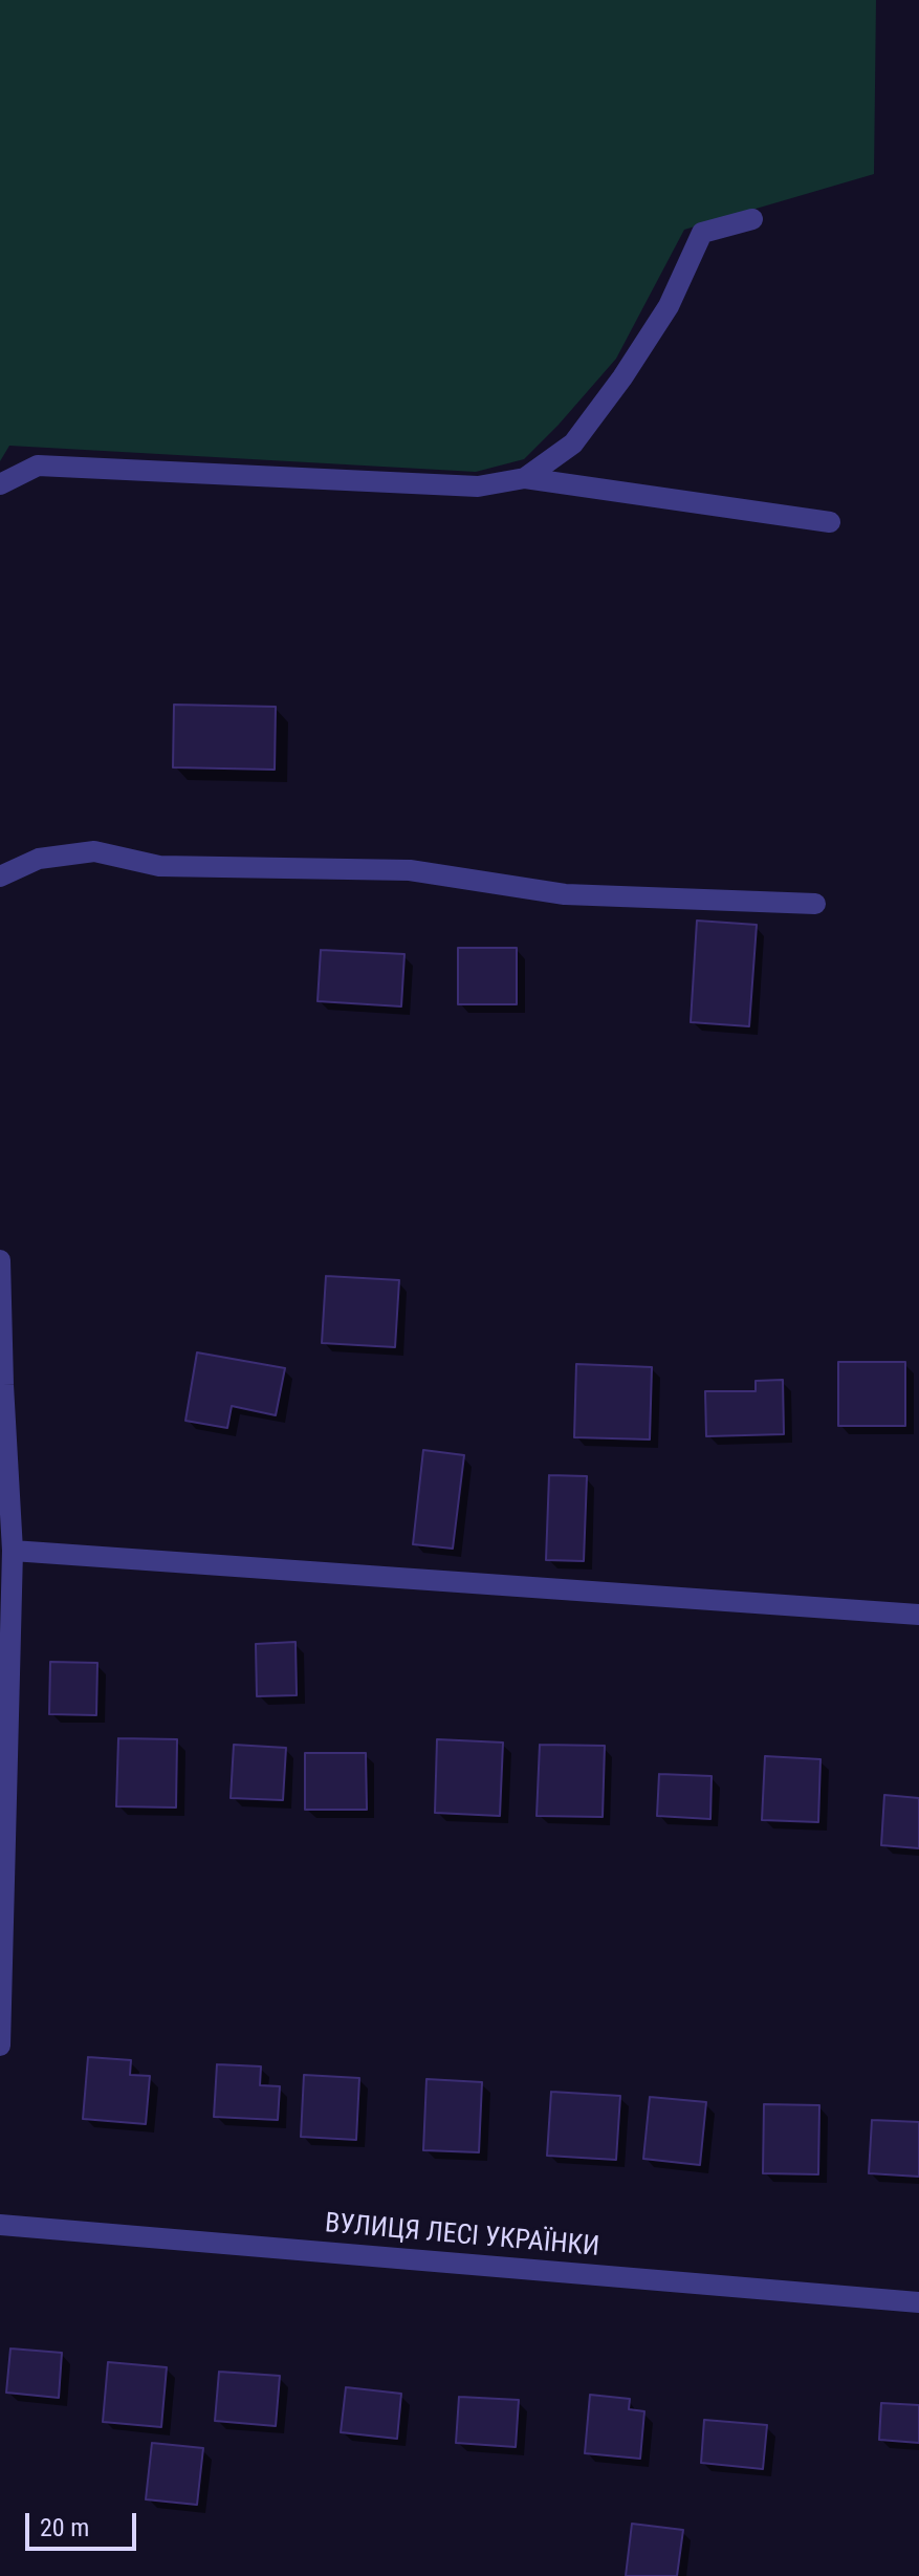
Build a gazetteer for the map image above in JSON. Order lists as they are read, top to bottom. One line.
{"streets":{"street":["ВУЛИЦЯ ЛЕСІ УКРАЇНКИ"]},"scale_bar":"20 m"}
